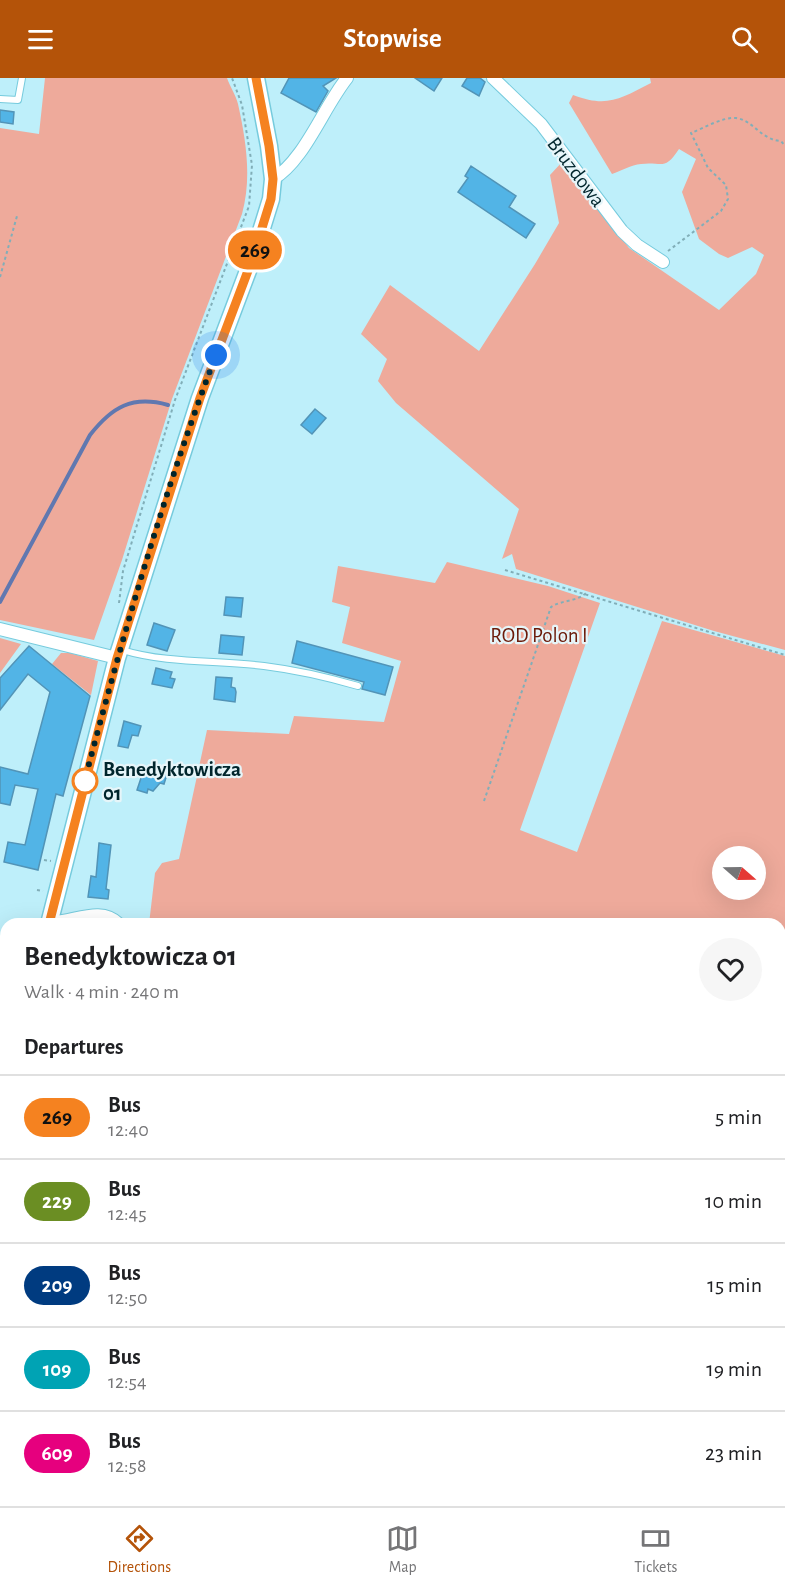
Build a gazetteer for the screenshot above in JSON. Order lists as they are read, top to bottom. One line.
{"streets":{"street":["Bruzdowa"]},"parks":["ROD Polon I"],"places":["Benedyktowicza 01"],"lines":["bus line 269"],"north":"right","page":{"header":"Stopwise","on_map":"269","heading":[["Benedyktowicza 01","Walk · 4 min · 240 m"],"Departures"],"list":[{"mark":"269","name":"Bus","note":"12:40","value":"5 min"},{"mark":"229","name":"Bus","note":"12:45","value":"10 min"},{"mark":"209","name":"Bus","note":"12:50","value":"15 min"},{"mark":"109","name":"Bus","note":"12:54","value":"19 min"},{"mark":"609","name":"Bus","note":"12:58","value":"23 min"}],"tabs":["Directions","Map","Tickets"]}}
